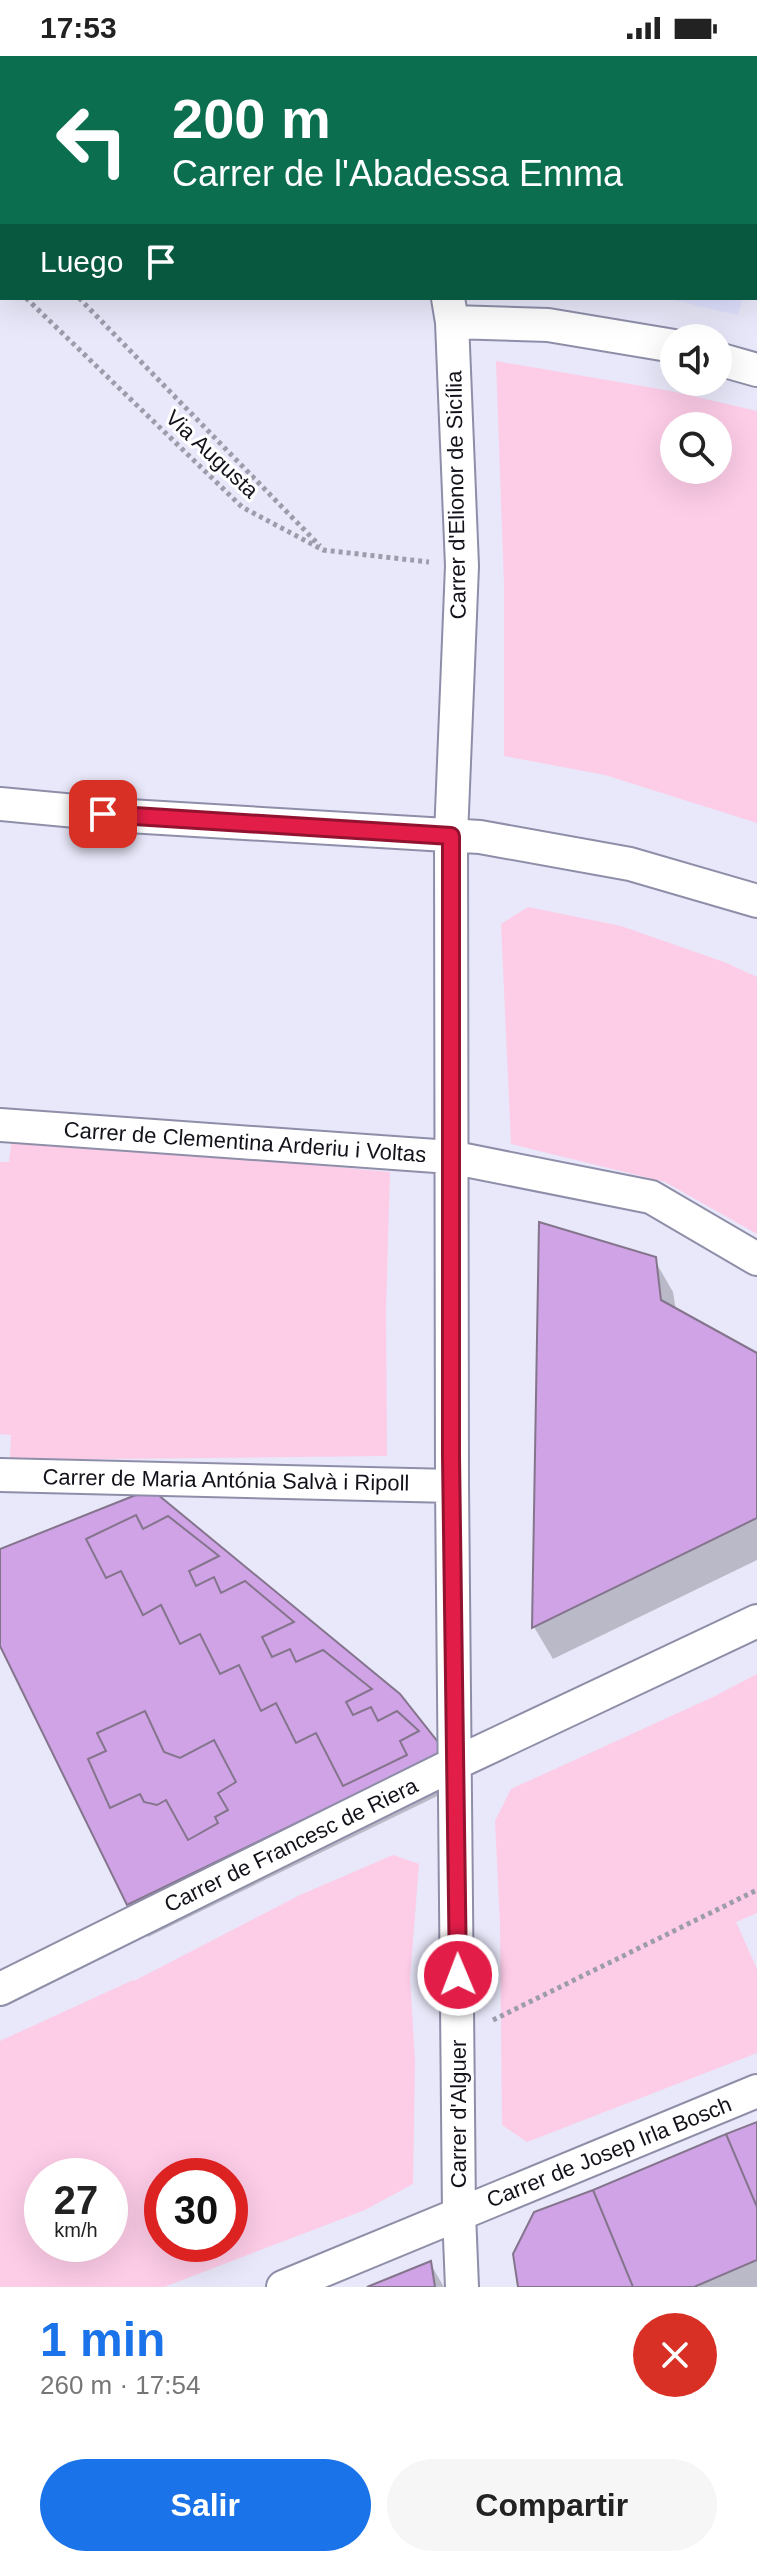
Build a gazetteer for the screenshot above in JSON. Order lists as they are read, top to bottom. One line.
{"streets":{"street":["Carrer d'Elionor de Sicília","Carrer de Clementina Arderiu i Voltas","Carrer de Maria Antónia Salvà i Ripoll","Carrer de Francesc de Riera","Carrer d'Alguer","Carrer de Josep Irla Bosch"],"path":["Via Augusta"]},"crossings":[["Via Augusta","Carrer d'Elionor de Sicília"],["Carrer d'Elionor de Sicília","Carrer d'Alguer"],["Carrer de Clementina Arderiu i Voltas","Carrer d'Alguer"],["Carrer de Maria Antónia Salvà i Ripoll","Carrer d'Alguer"],["Carrer de Francesc de Riera","Carrer d'Alguer"],["Carrer d'Alguer","Carrer de Josep Irla Bosch"]],"page":{"status":"17:53","turn":["200 m","Carrer de l'Abadessa Emma"],"then":"Luego","speed":"27 km/h","limit":"30","heading":["1 min","260 m · 17:54"],"buttons":["Salir","Compartir"]}}
